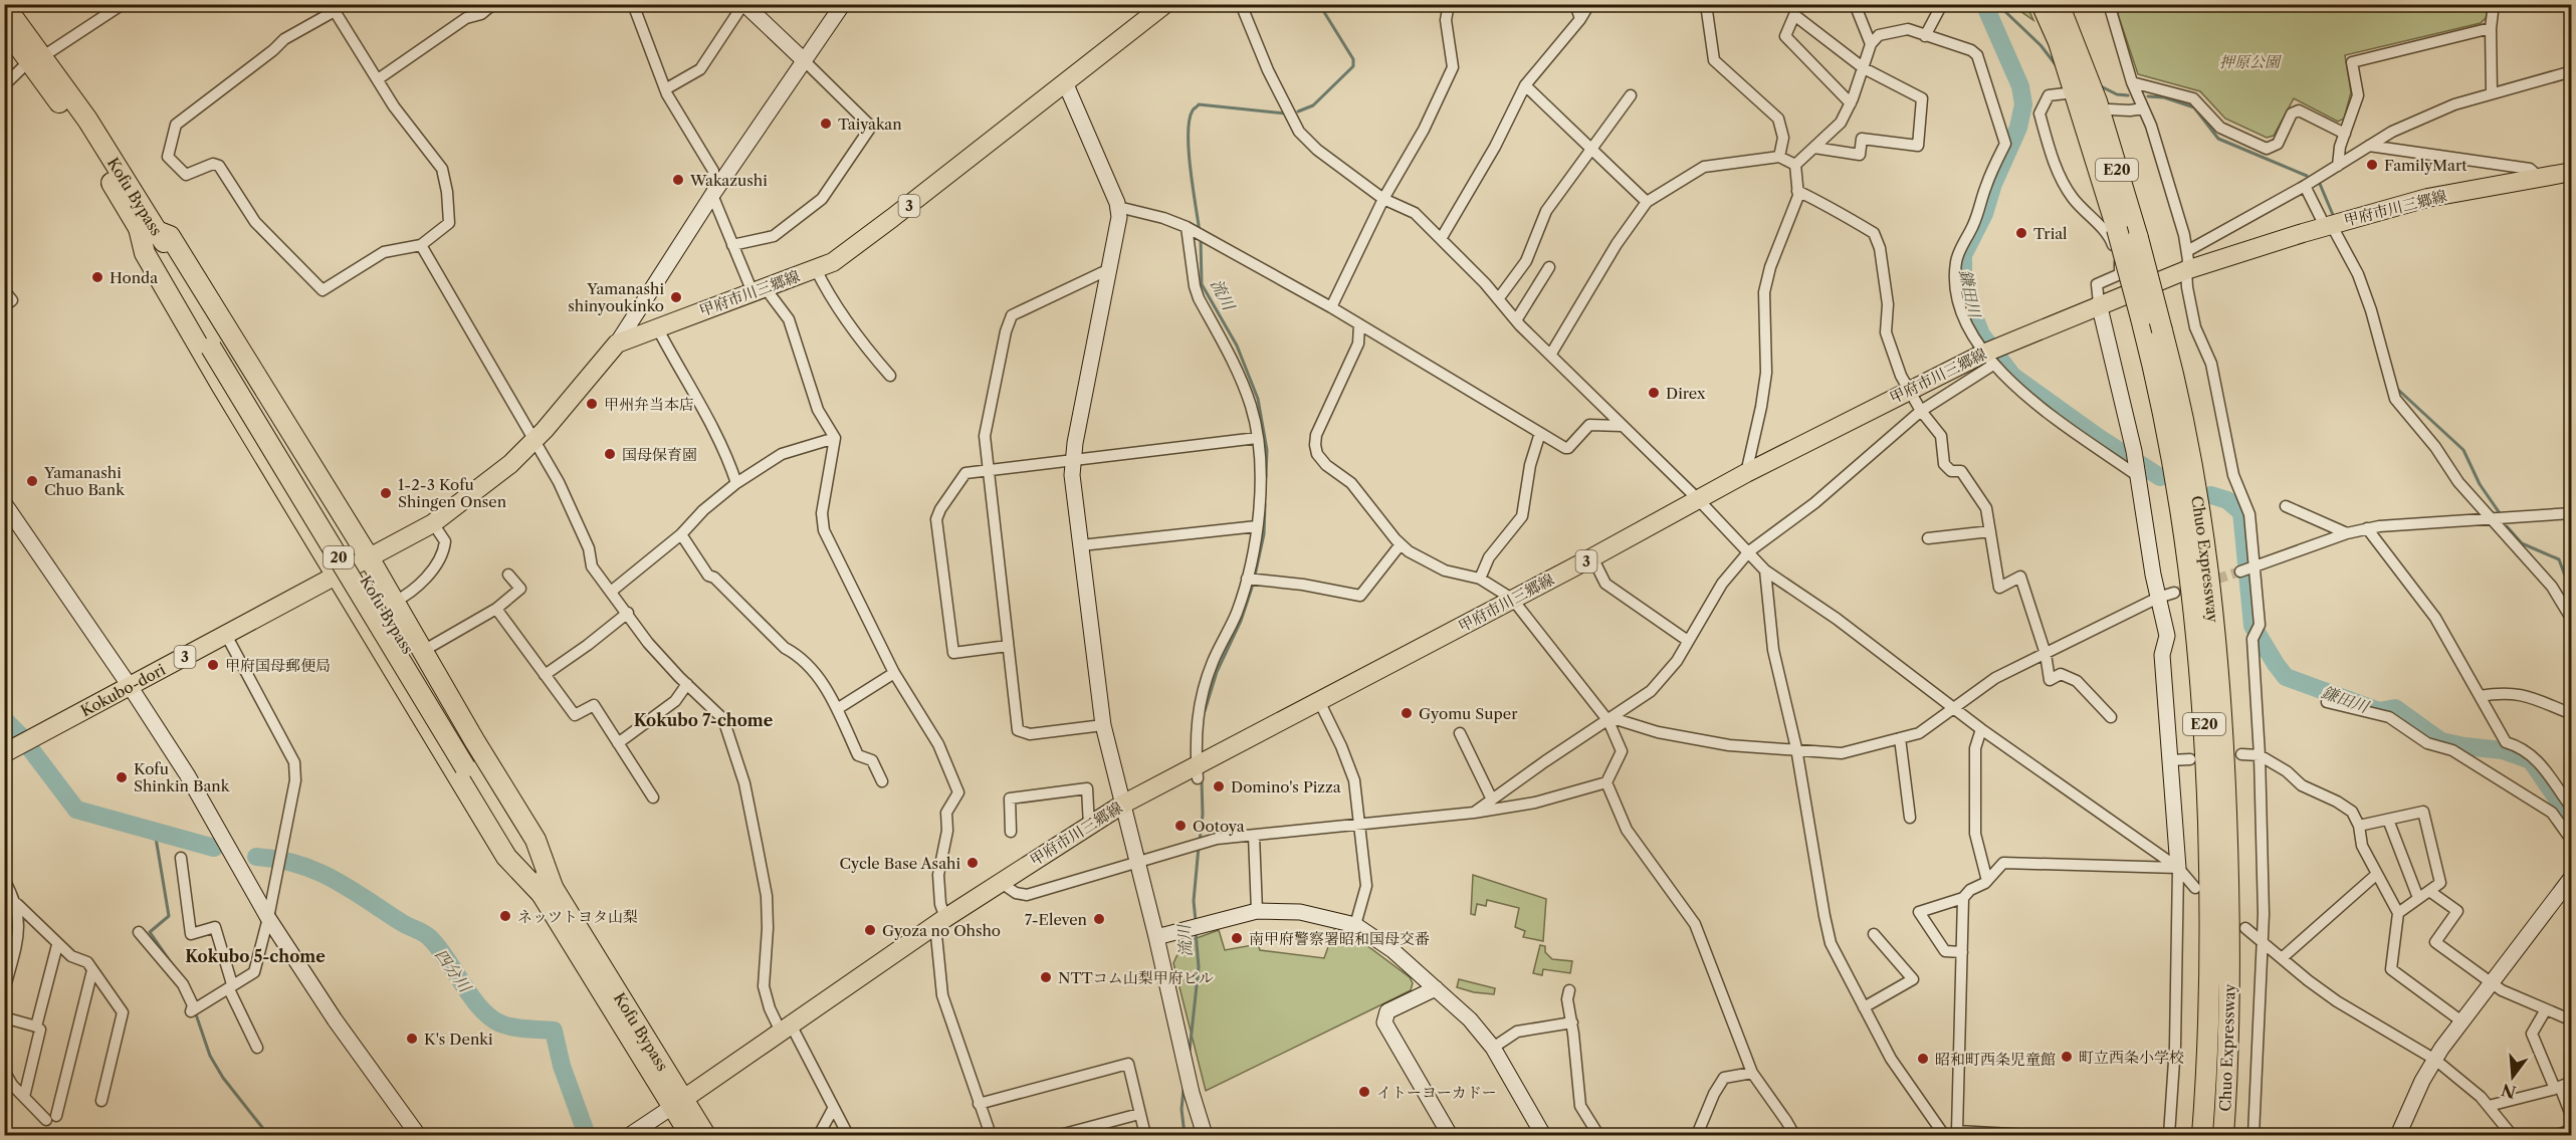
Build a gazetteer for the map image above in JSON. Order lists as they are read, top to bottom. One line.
{"streets":{"highway":["E20","Kofu Bypass","20","Chuo Expressway"],"main road":["3","甲府市川三郷線","Kokubo-dori"]},"crossings":[["Kofu Bypass","甲府市川三郷線"],["甲府市川三郷線","Kokubo-dori"]],"districts":["Kokubo 7-chome","Kokubo 5-chome"],"water":["鎌田川","流川","四分川"],"parks":["押原公園"],"places":["Taiyakan","FamilyMart","Wakazushi","Trial","Honda","Yamanashi shinyoukinko","Direx","甲州弁当本店","国母保育園","Yamanashi Chuo Bank","1-2-3 Kofu Shingen Onsen","甲府国母郵便局","Gyomu Super","Kofu Shinkin Bank","Domino's Pizza","Ootoya","Cycle Base Asahi","ネッツトヨタ山梨","7-Eleven","Gyoza no Ohsho","南甲府警察署昭和国母交番","NTTコム山梨甲府ビル","K's Denki","町立西条小学校","昭和町西条児童館","イトーヨーカドー"],"north":"bottom"}
